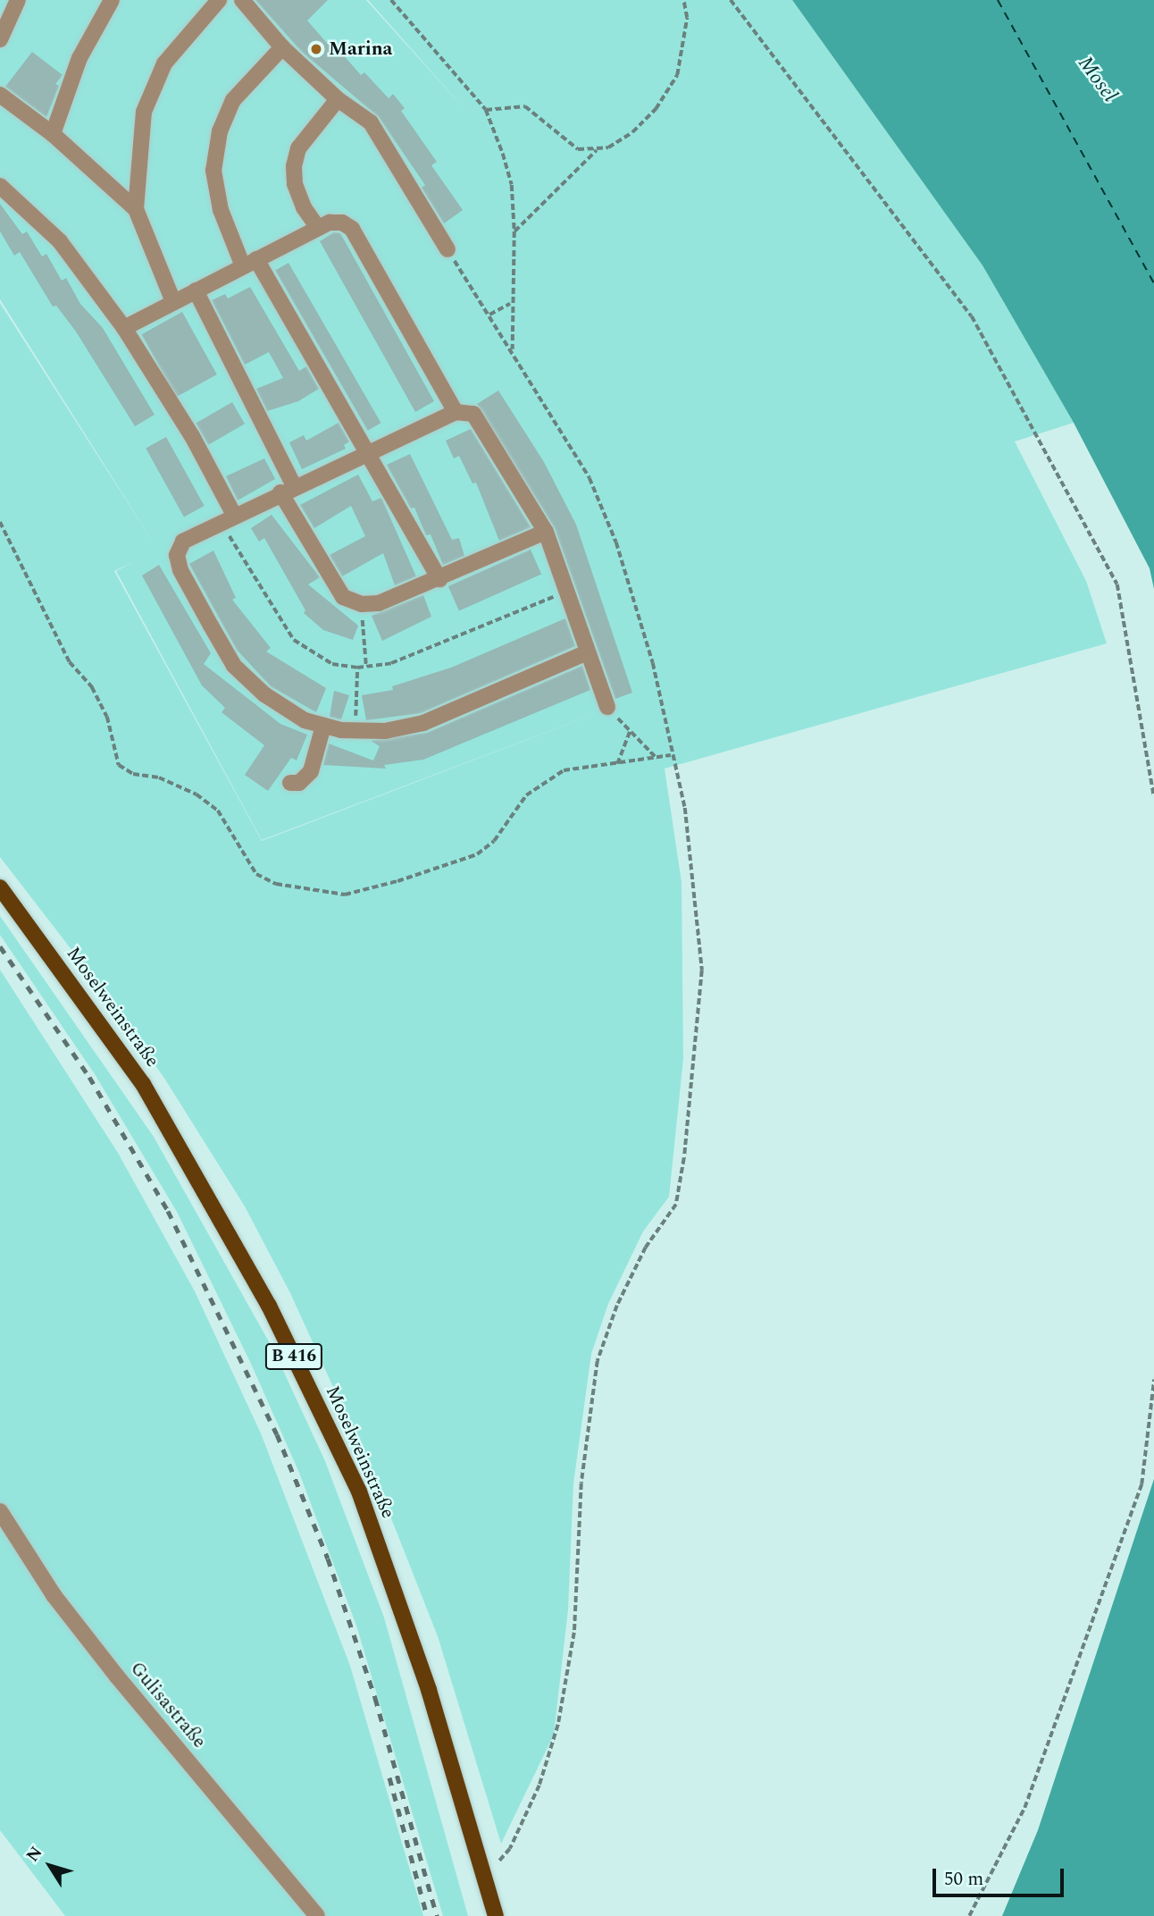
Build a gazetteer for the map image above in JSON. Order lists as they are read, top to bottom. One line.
{"streets":{"main road":["Moselweinstraße","B 416"],"street":["Gulisastraße"]},"water":["Mosel"],"places":["Marina"],"scale_bar":"50 m","north":"top left"}
